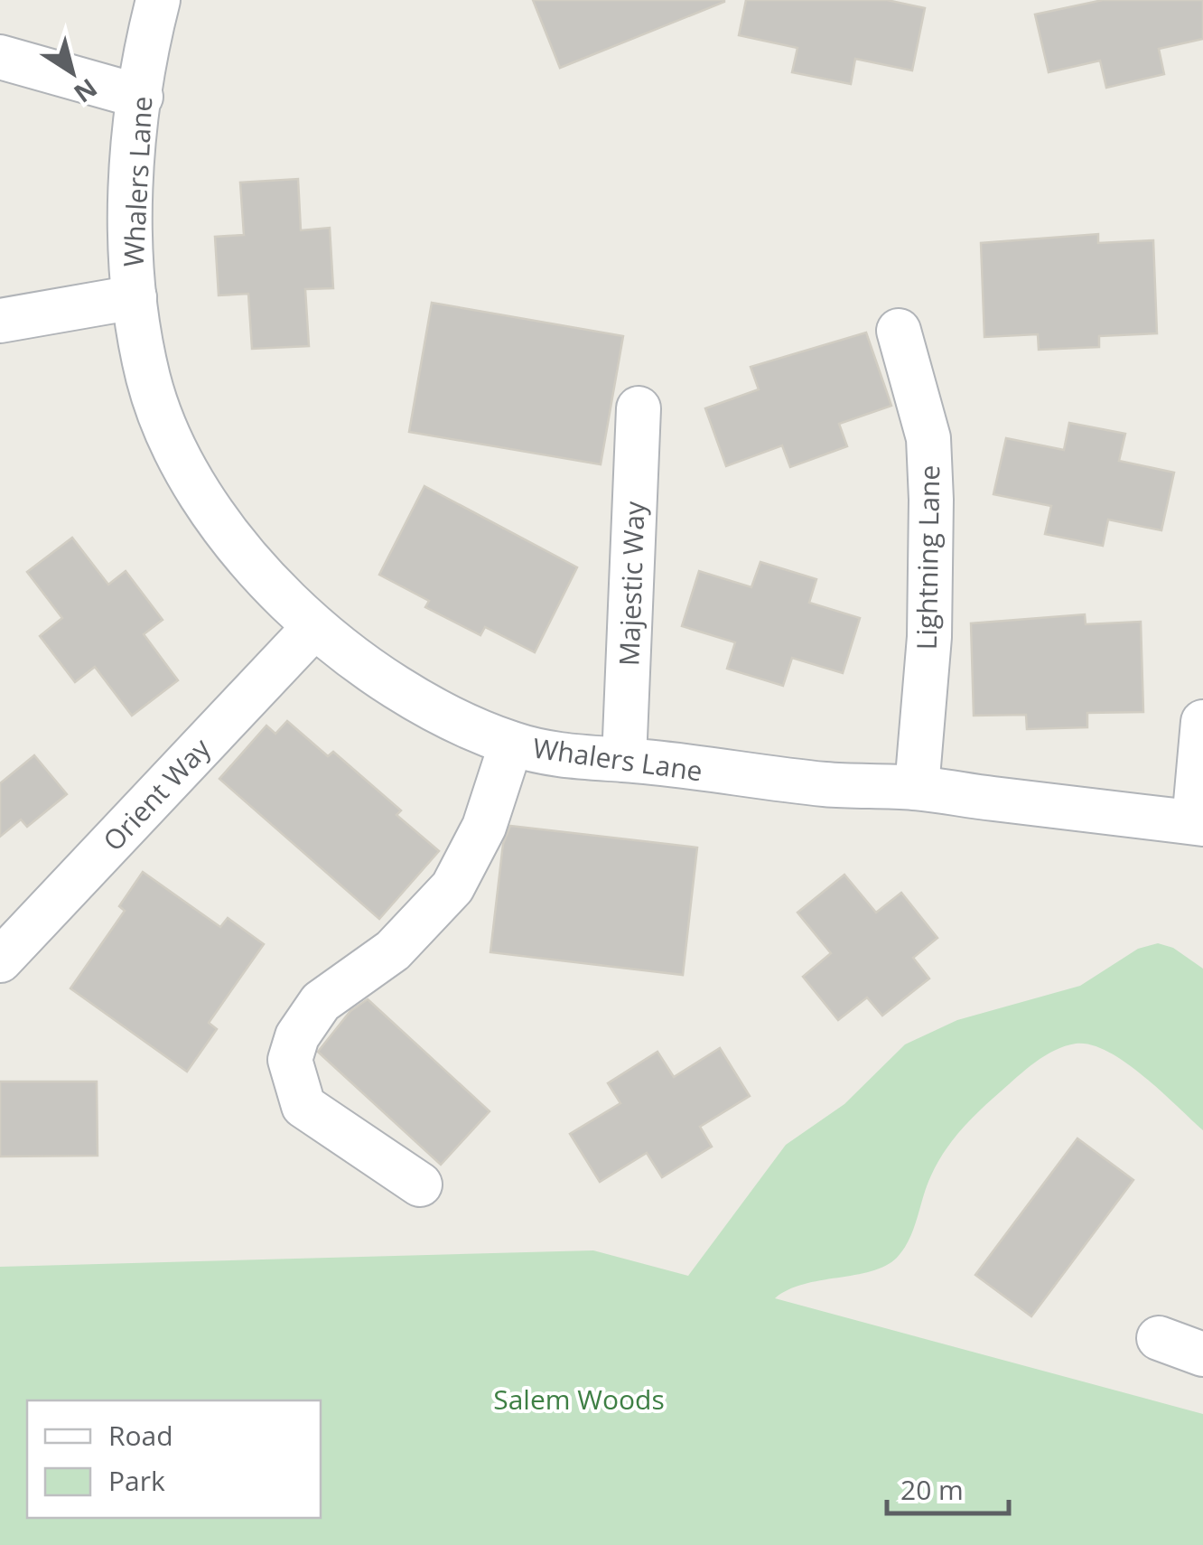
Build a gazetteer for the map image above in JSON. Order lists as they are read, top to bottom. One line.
{"streets":{"street":["Whalers Lane","Lightning Lane","Majestic Way","Orient Way"]},"crossings":[["Whalers Lane","Lightning Lane"],["Whalers Lane","Majestic Way"],["Whalers Lane","Orient Way"]],"parks":["Salem Woods"],"legend":["Road","Park"],"scale_bar":"20 m","north":"bottom right"}
